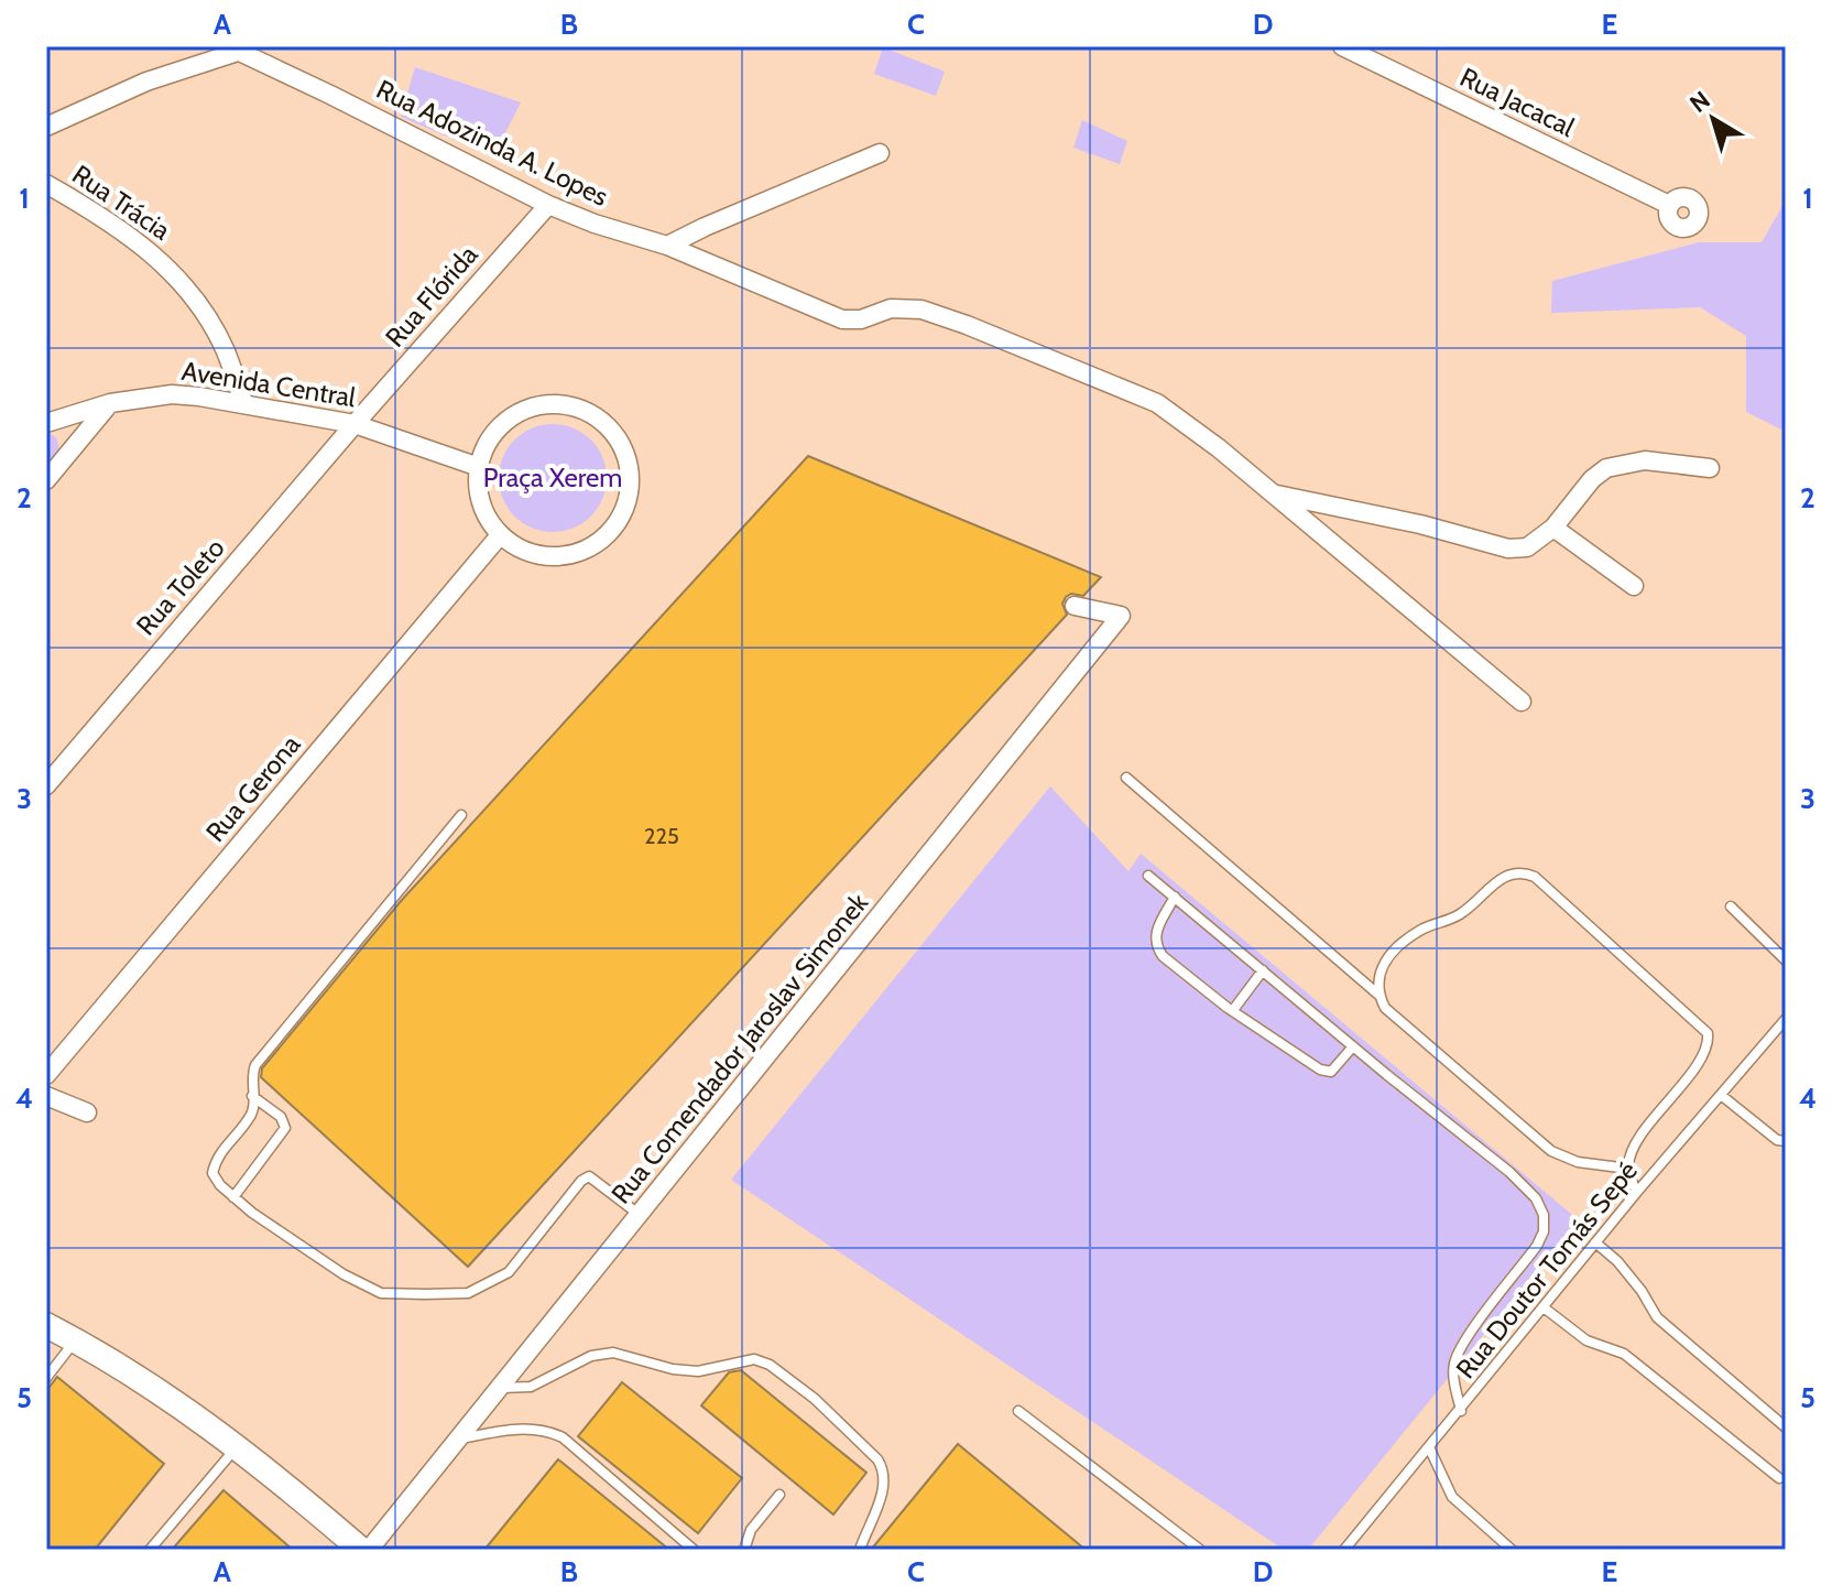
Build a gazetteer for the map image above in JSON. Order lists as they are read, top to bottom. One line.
{"streets":{"street":["Rua Jacacal","Rua Adozinda A. Lopes","Rua Trácia","Rua Flórida","Avenida Central","Rua Toleto","Rua Gerona","Rua Comendador Jaroslav Simonek"],"lane":["Rua Doutor Tomás Sepé"]},"crossings":[["Rua Adozinda A. Lopes","Rua Flórida"],["Rua Trácia","Avenida Central"],["Rua Flórida","Avenida Central"],["Rua Flórida","Rua Toleto"],["Avenida Central","Rua Toleto"],["Avenida Central","Rua Gerona"]],"parks":["Praça Xerem"],"house_numbers":["225"],"north":"top left","grid":{"columns":["A","B","C","D","E"],"rows":["1","2","3","4","5"]}}
